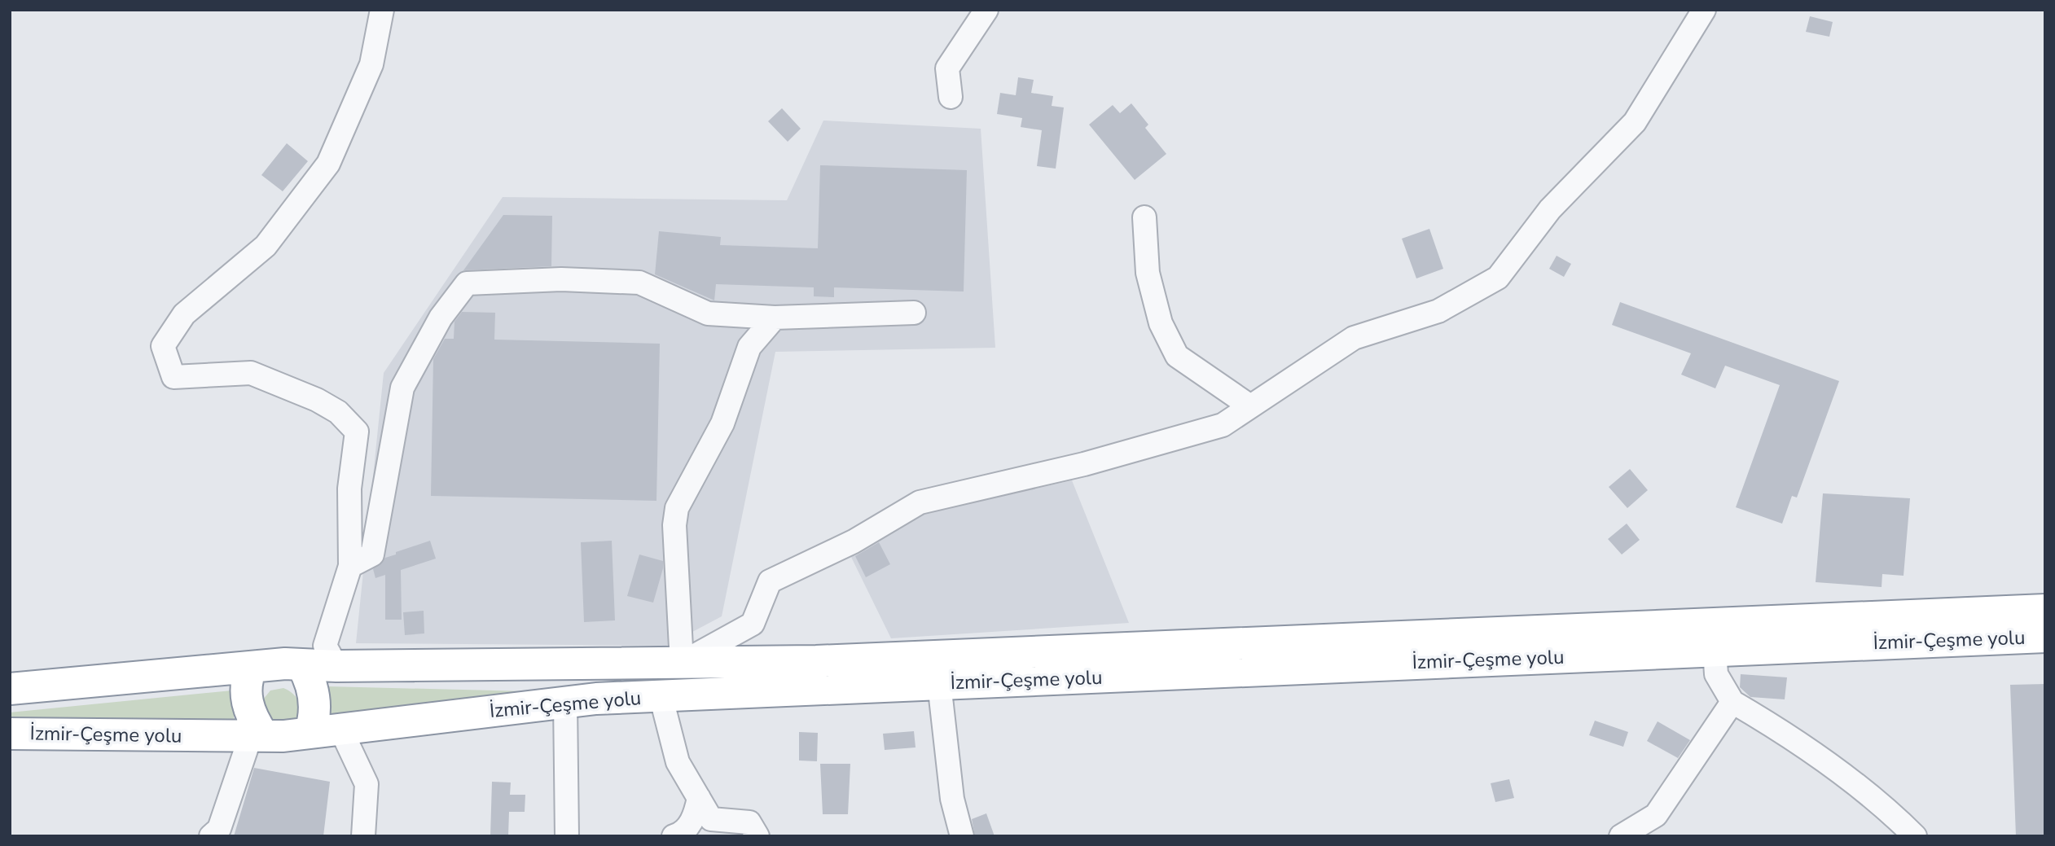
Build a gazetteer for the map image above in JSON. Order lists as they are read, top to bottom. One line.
{"streets":{"highway":["İzmir-Çeşme yolu"]}}
